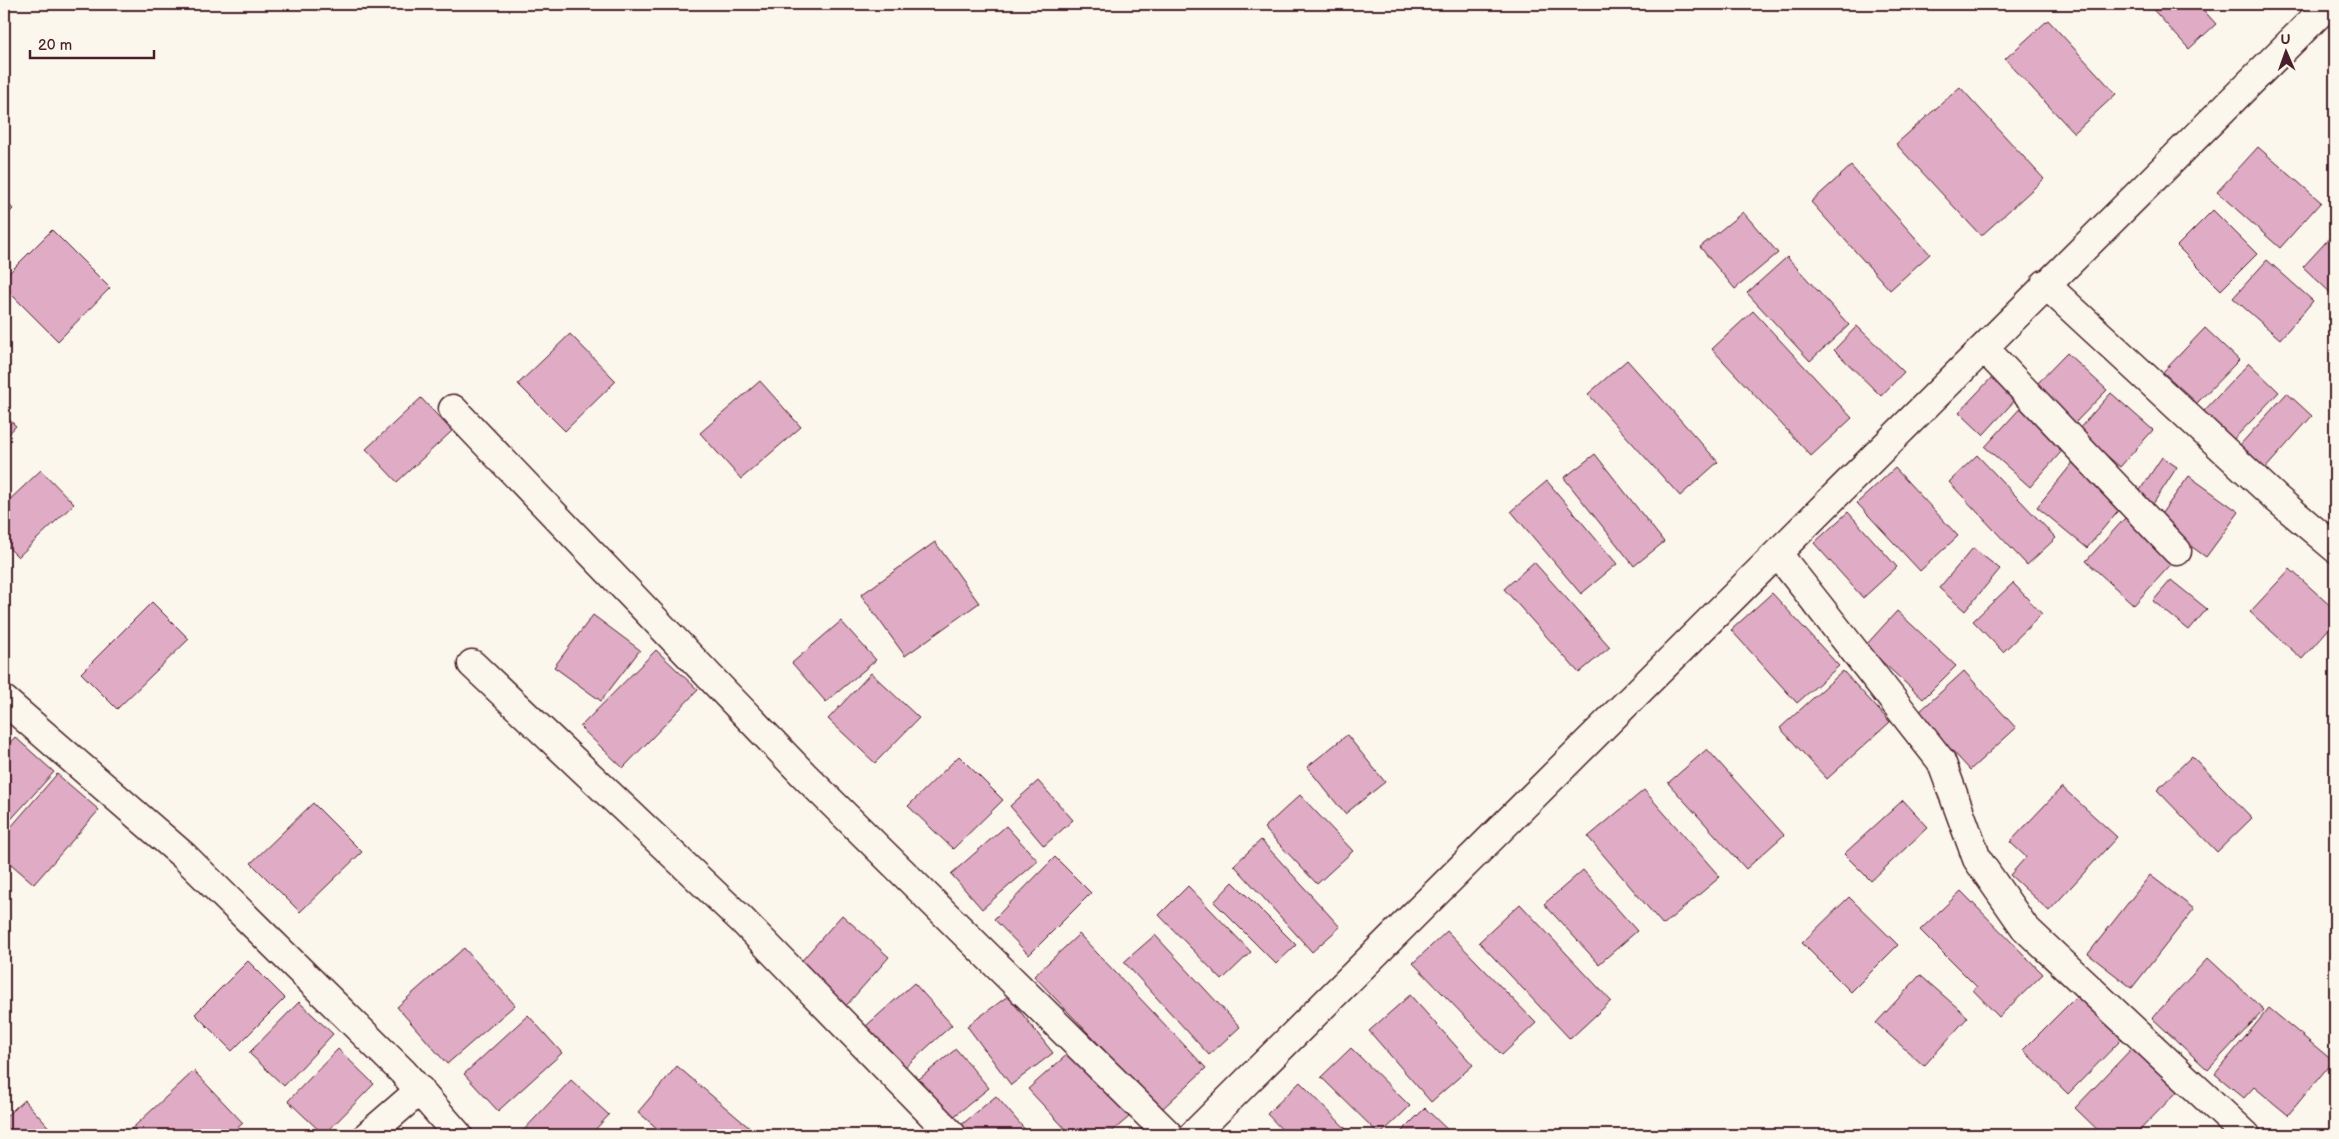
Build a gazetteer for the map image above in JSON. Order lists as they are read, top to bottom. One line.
{"scale_bar":"20 m","north":"top"}
